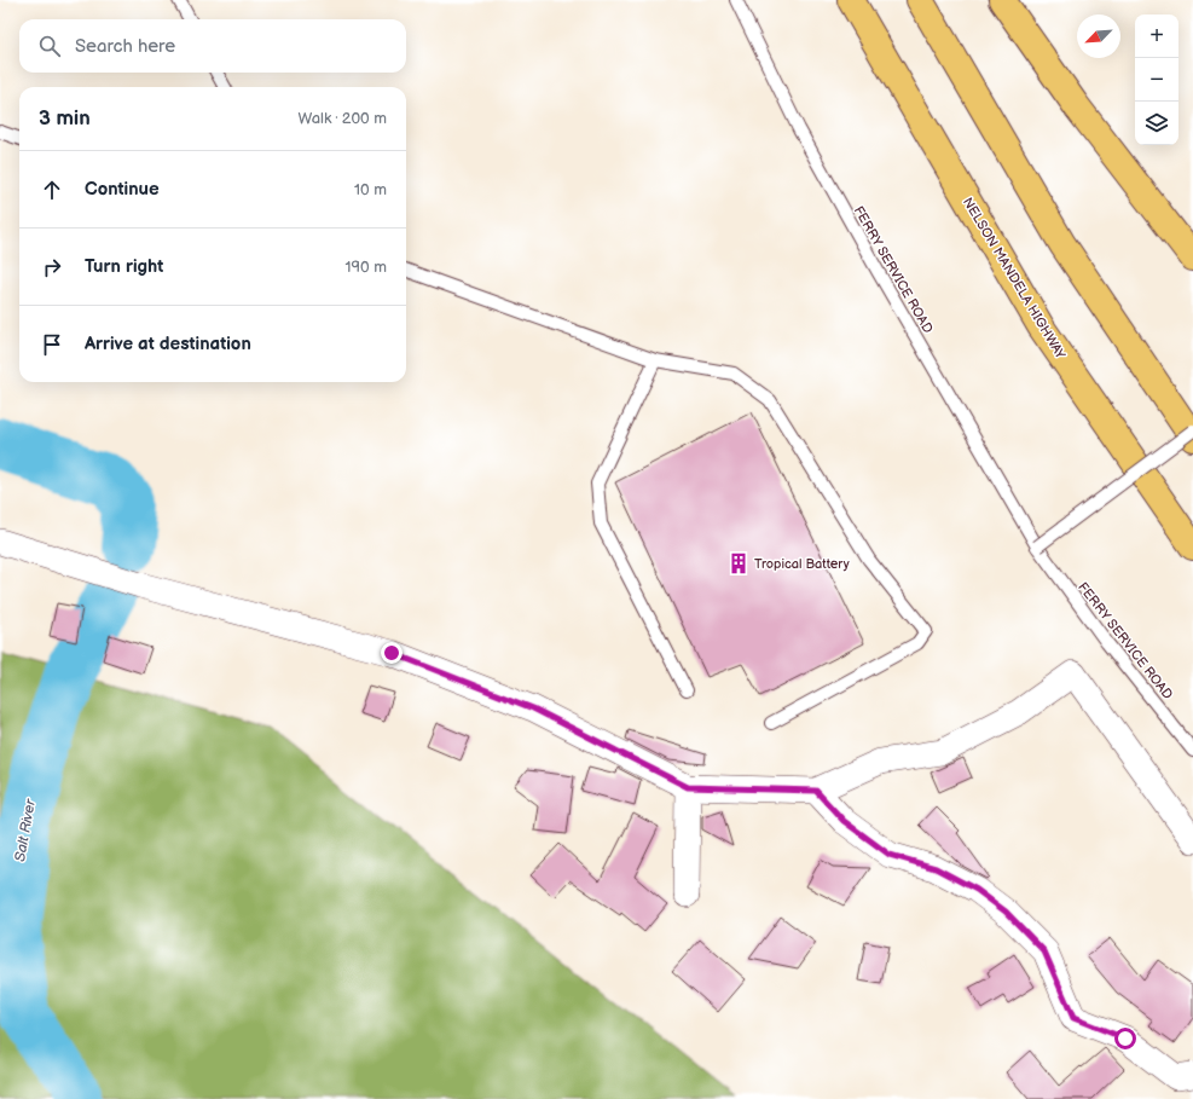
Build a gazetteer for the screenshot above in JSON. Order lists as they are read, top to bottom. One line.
{"streets":{"highway":["NELSON MANDELA HIGHWAY"],"lane":["FERRY SERVICE ROAD"]},"water":["Salt River"],"places":{"building":["Tropical Battery"]},"north":"bottom left","page":{"map_buttons":["+","−"],"search":"Search here","heading":["3 min","Walk · 200 m"],"list":[["Continue","10 m"],["Turn right","190 m"],"Arrive at destination"]}}
